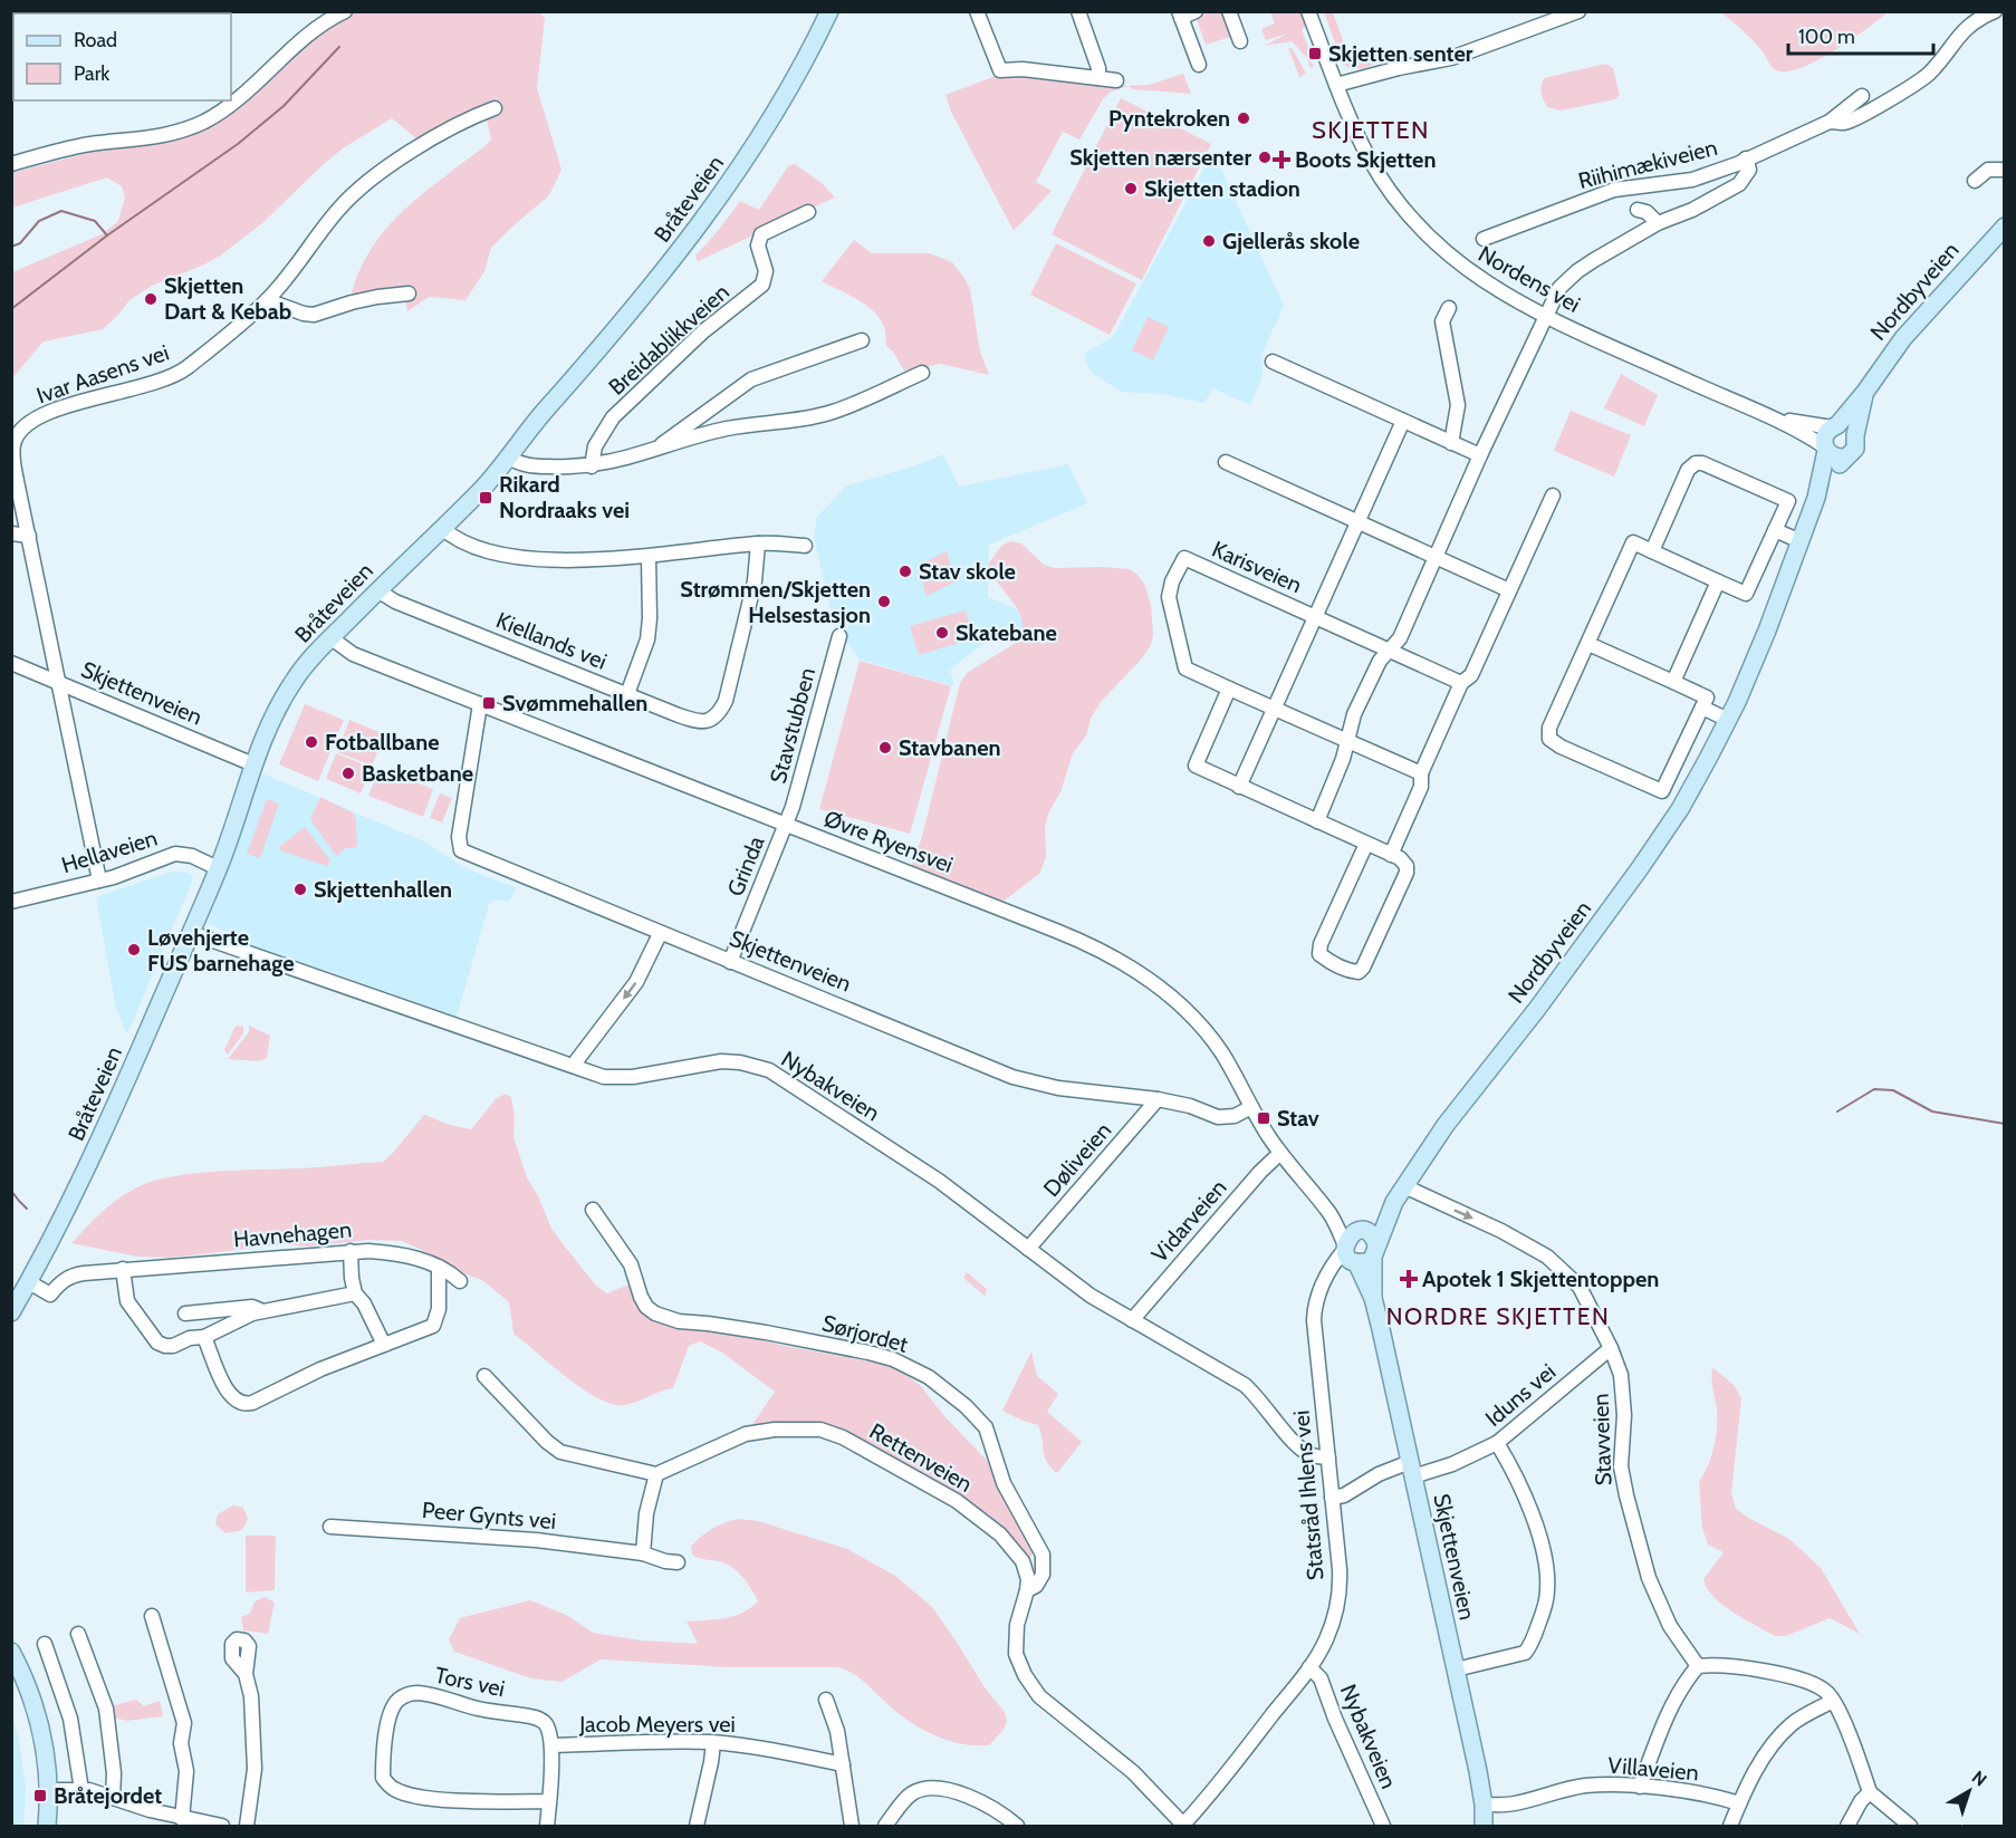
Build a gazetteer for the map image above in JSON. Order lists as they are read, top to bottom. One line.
{"streets":{"main road":["Bråteveien","Nordbyveien","Skjettenveien"],"street":["Riihimækiveien","Nordens vei","Breidablikkveien","Ivar Aasens vei","Karisveien","Kiellands vei","Stavstubben","Øvre Ryensvei","Hellaveien","Grinda","Nybakveien","Døliveien","Vidarveien","Havnehagen","Sørjordet","Iduns vei","Stavveien","Rettenveien","Statsråd Ihlens vei","Peer Gynts vei","Tors vei","Jacob Meyers vei","Villaveien"]},"crossings":[["Riihimækiveien","Nordens vei"],["Bråteveien","Kiellands vei"],["Bråteveien","Skjettenveien"],["Bråteveien","Øvre Ryensvei"],["Bråteveien","Hellaveien"],["Bråteveien","Nybakveien"],["Bråteveien","Havnehagen"],["Nordens vei","Nordbyveien"],["Nordbyveien","Skjettenveien"],["Nordbyveien","Øvre Ryensvei"],["Nordbyveien","Stavveien"],["Nordbyveien","Statsråd Ihlens vei"],["Skjettenveien","Øvre Ryensvei"],["Skjettenveien","Grinda"],["Skjettenveien","Døliveien"],["Skjettenveien","Iduns vei"],["Skjettenveien","Statsråd Ihlens vei"],["Skjettenveien","Villaveien"],["Stavstubben","Øvre Ryensvei"],["Stavstubben","Grinda"],["Øvre Ryensvei","Grinda"],["Øvre Ryensvei","Vidarveien"],["Øvre Ryensvei","Statsråd Ihlens vei"],["Nybakveien","Døliveien"],["Nybakveien","Vidarveien"],["Nybakveien","Statsråd Ihlens vei"],["Sørjordet","Rettenveien"],["Iduns vei","Stavveien"],["Iduns vei","Statsråd Ihlens vei"],["Tors vei","Jacob Meyers vei"]],"one_way":["Stavveien"],"districts":["SKJETTEN","NORDRE SKJETTEN"],"places":{"transit":["Skjetten senter","Rikard Nordraaks vei","Svømmehallen","Stav","Bråtejordet"],"other":["Pyntekroken","Skjetten nærsenter","Skjetten stadion","Gjellerås skole","Skjetten Dart & Kebab","Stav skole","Strømmen/Skjetten Helsestasjon","Skatebane","Fotballbane","Stavbanen","Basketbane","Skjettenhallen","Løvehjerte FUS barnehage"],"health":["Boots Skjetten","Apotek 1 Skjettentoppen"]},"legend":["Road","Park"],"scale_bar":"100 m","north":"top right"}
